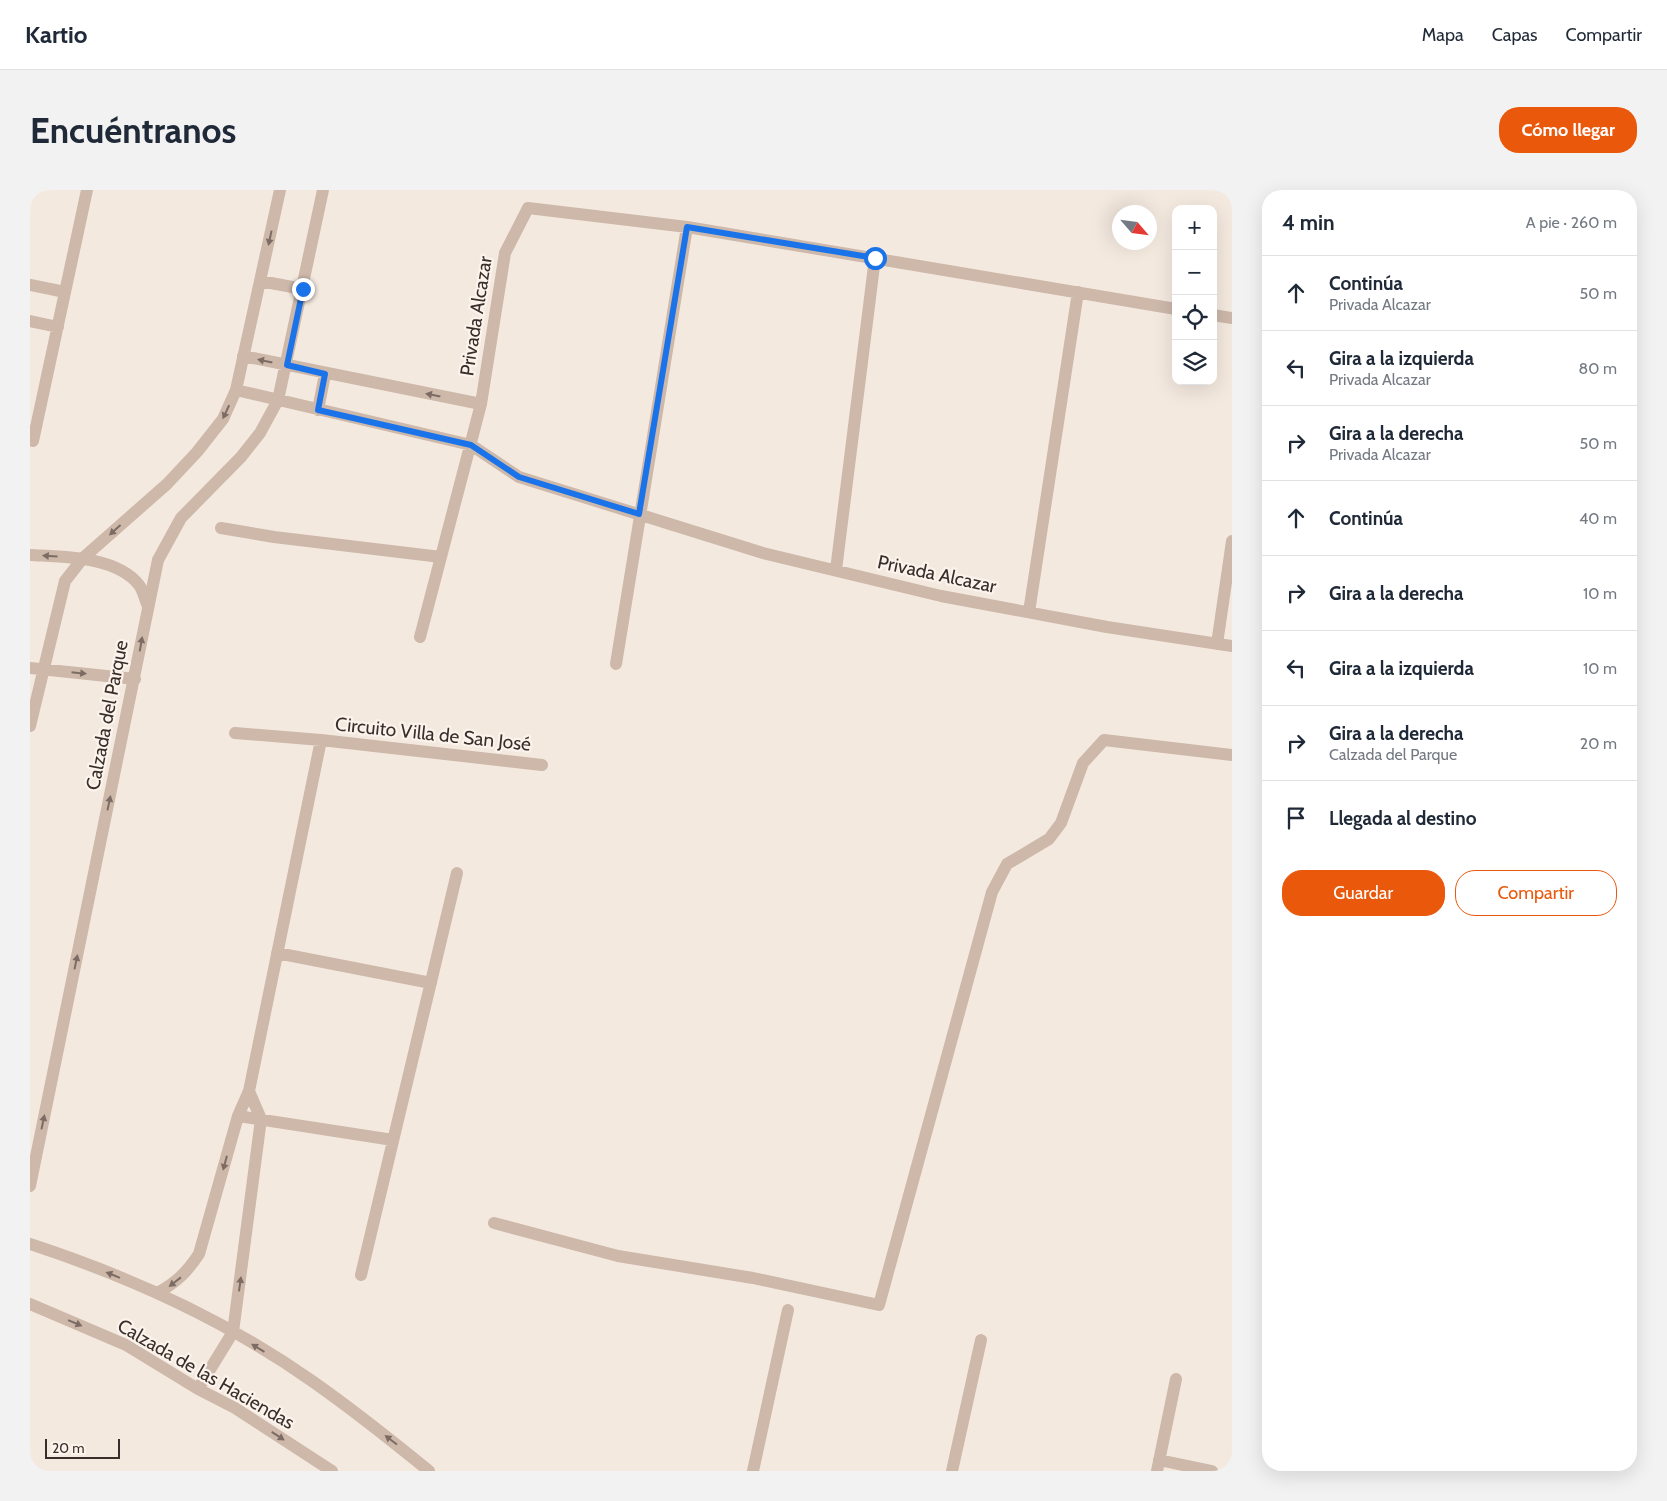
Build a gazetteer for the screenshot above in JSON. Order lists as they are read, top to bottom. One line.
{"streets":{"street":["Privada Alcazar","Calzada del Parque","Circuito Villa de San José","Calzada de las Haciendas"]},"one_way":["Calzada del Parque"],"scale_bar":"20 m","north":"bottom right","page":{"header":"Kartio","nav":["Mapa","Capas","Compartir"],"buttons":["Cómo llegar",["Guardar","Compartir"]],"title":"Encuéntranos","heading":["4 min","A pie · 260 m"],"map_buttons":["+","−"],"list":[["Continúa","Privada Alcazar","50 m"],["Gira a la izquierda","Privada Alcazar","80 m"],["Gira a la derecha","Privada Alcazar","50 m"],["Continúa","40 m"],["Gira a la derecha","10 m"],["Gira a la izquierda","10 m"],["Gira a la derecha","Calzada del Parque","20 m"],"Llegada al destino"],"scale":"20 m"}}
